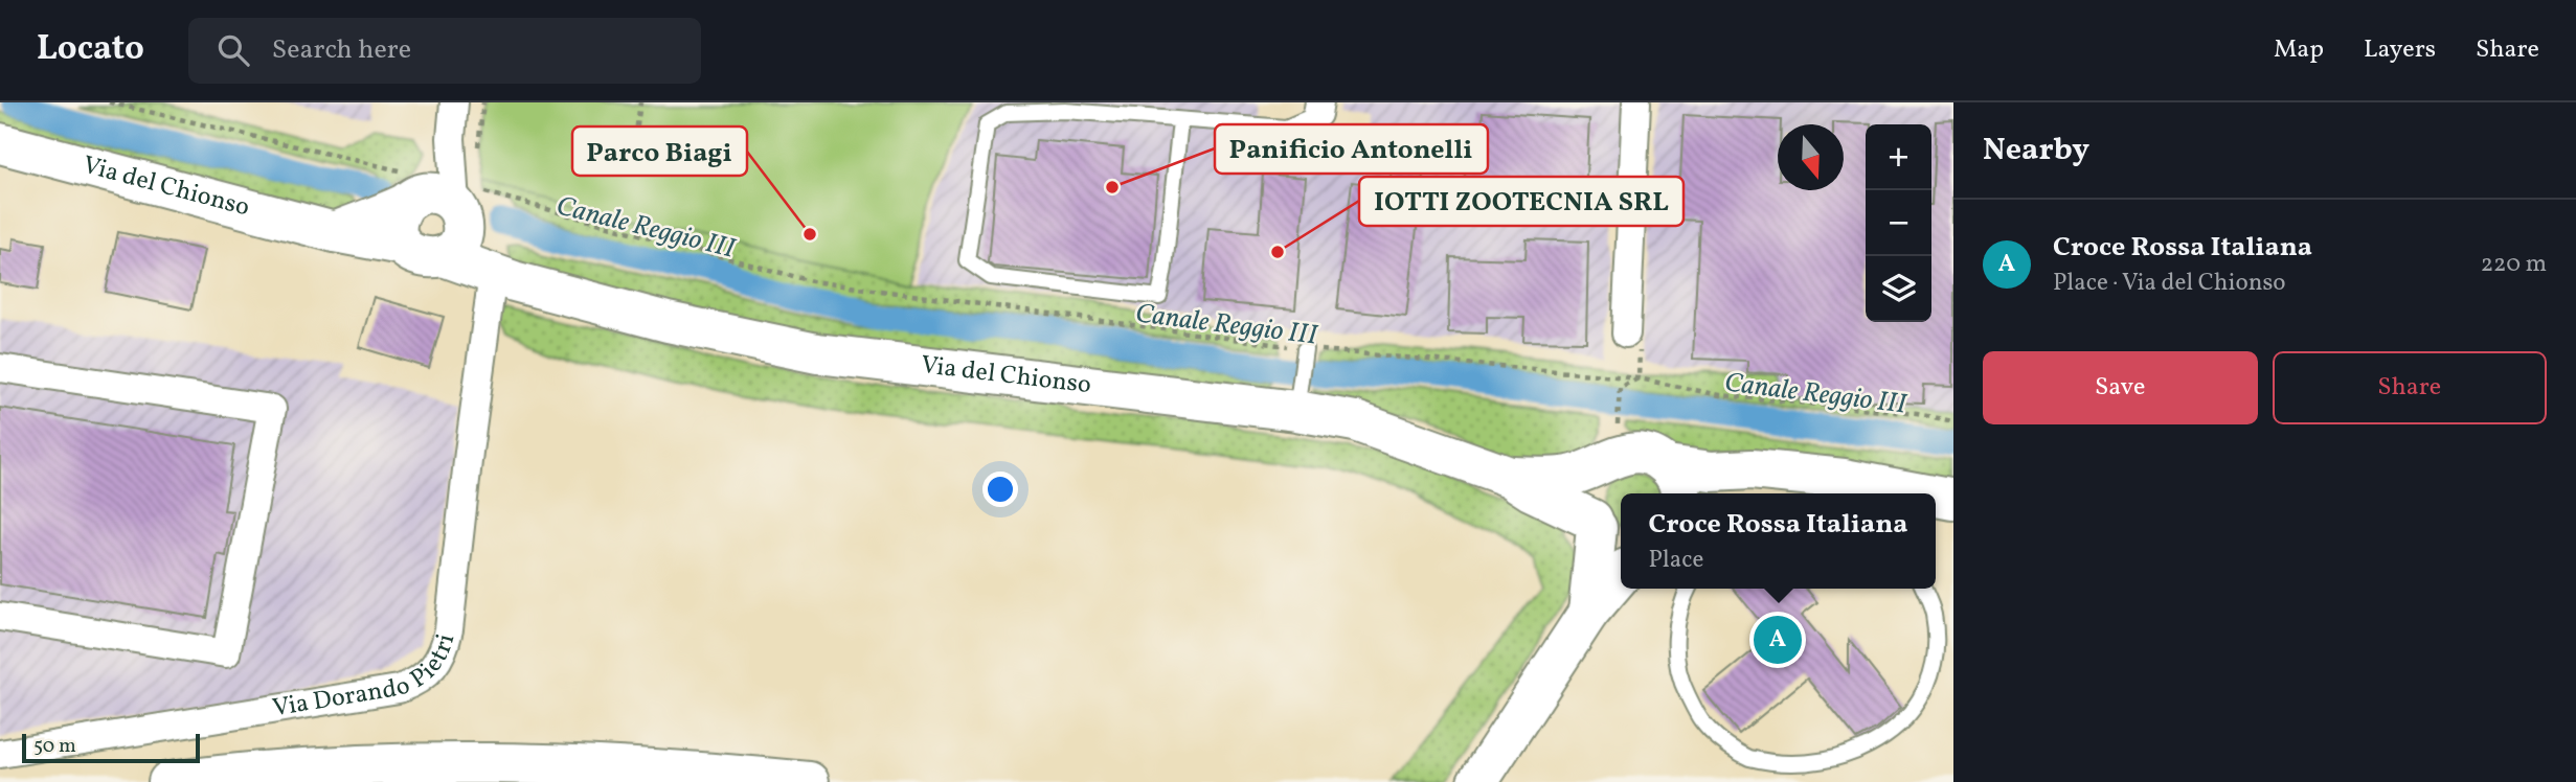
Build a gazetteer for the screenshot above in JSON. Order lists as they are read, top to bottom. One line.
{"streets":{"main road":["Via del Chionso"],"street":["Via Dorando Pietri"]},"crossings":[["Via del Chionso","Via Dorando Pietri"]],"water":["Canale Reggio III"],"places":["Panificio Antonelli","Parco Biagi","IOTTI ZOOTECNIA SRL"],"scale_bar":"50 m","north":"bottom","page":{"header":"Locato","search":"Search here","nav":["Map","Layers","Share"],"heading":"Nearby","map_buttons":["+","−"],"list":[{"mark":"A","name":"Croce Rossa Italiana","note":"Place · Via del Chionso","value":"220 m"}],"buttons":["Save","Share"],"popup":["Croce Rossa Italiana","Place"],"pins":"A","scale":"50 m"}}
